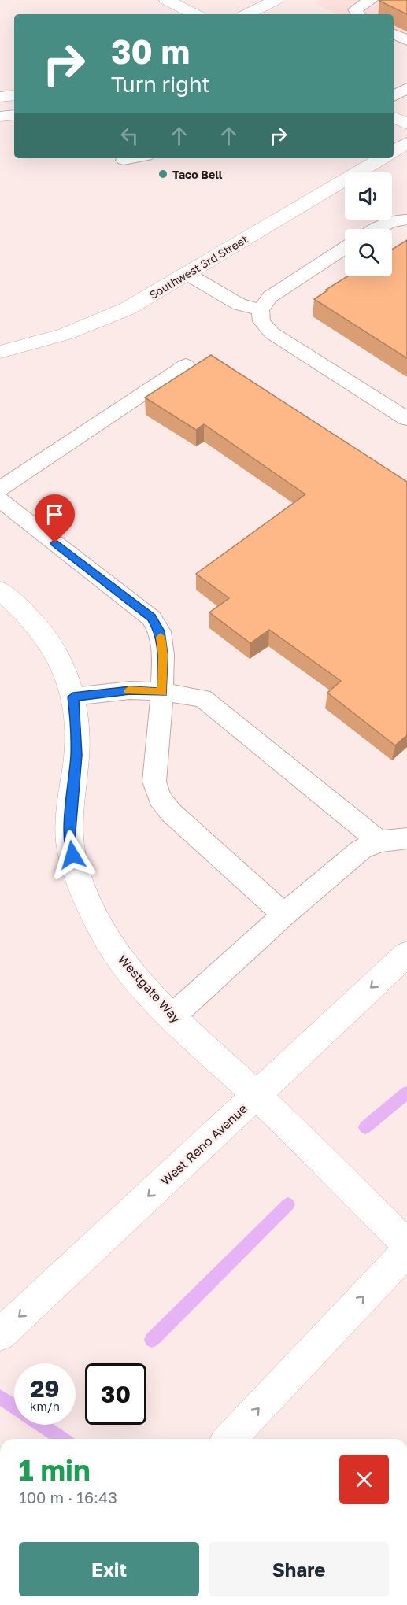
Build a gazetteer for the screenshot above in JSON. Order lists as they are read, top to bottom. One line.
{"streets":{"main road":["Southwest 3rd Street","Westgate Way","West Reno Avenue"]},"crossings":[["Westgate Way","West Reno Avenue"]],"places":["Taco Bell"],"page":{"turn":["30 m","Turn right"],"speed":"29 km/h","limit":"30","heading":["1 min","100 m · 16:43"],"buttons":["Exit","Share"]}}
